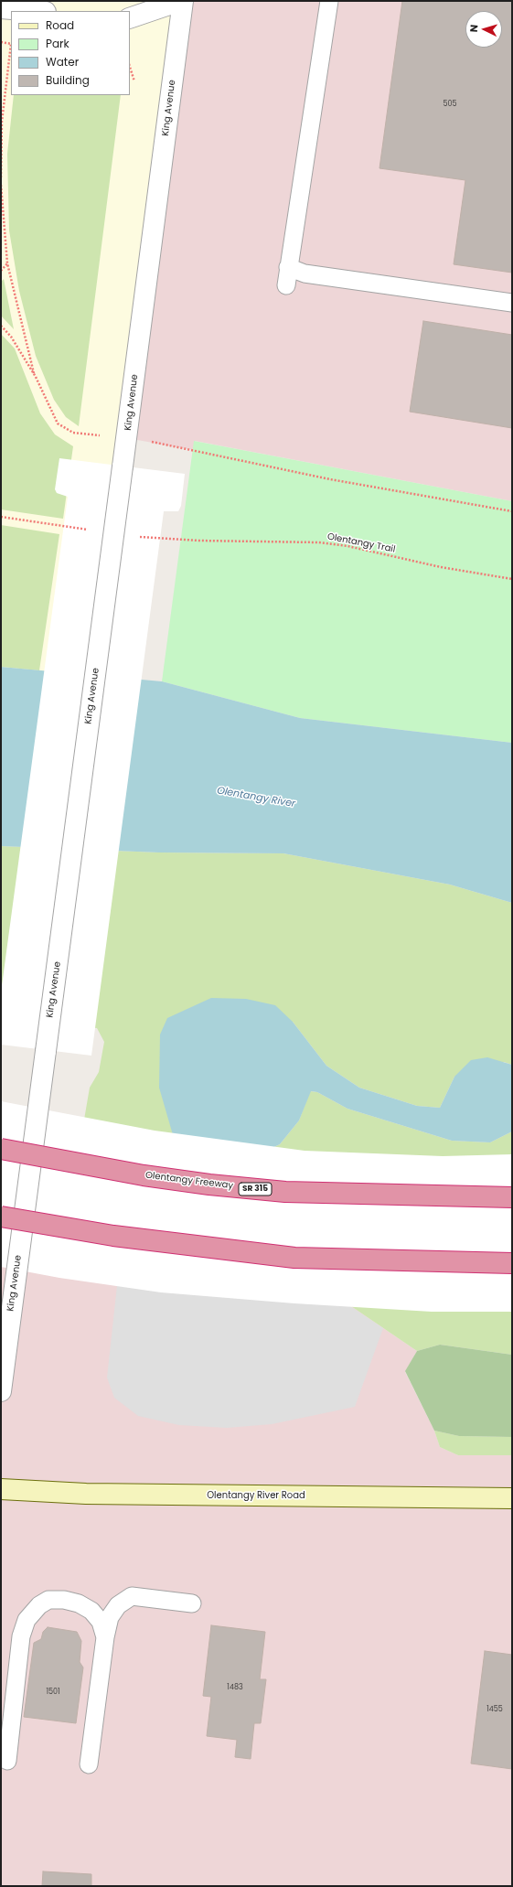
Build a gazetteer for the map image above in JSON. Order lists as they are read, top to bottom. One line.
{"streets":{"highway":["Olentangy Freeway","SR 315"],"main road":["Olentangy River Road"],"street":["King Avenue"],"path":["Olentangy Trail"]},"water":["Olentangy River"],"house_numbers":["505","1483","1501","1455"],"legend":["Road","Park","Water","Building"],"north":"left"}
